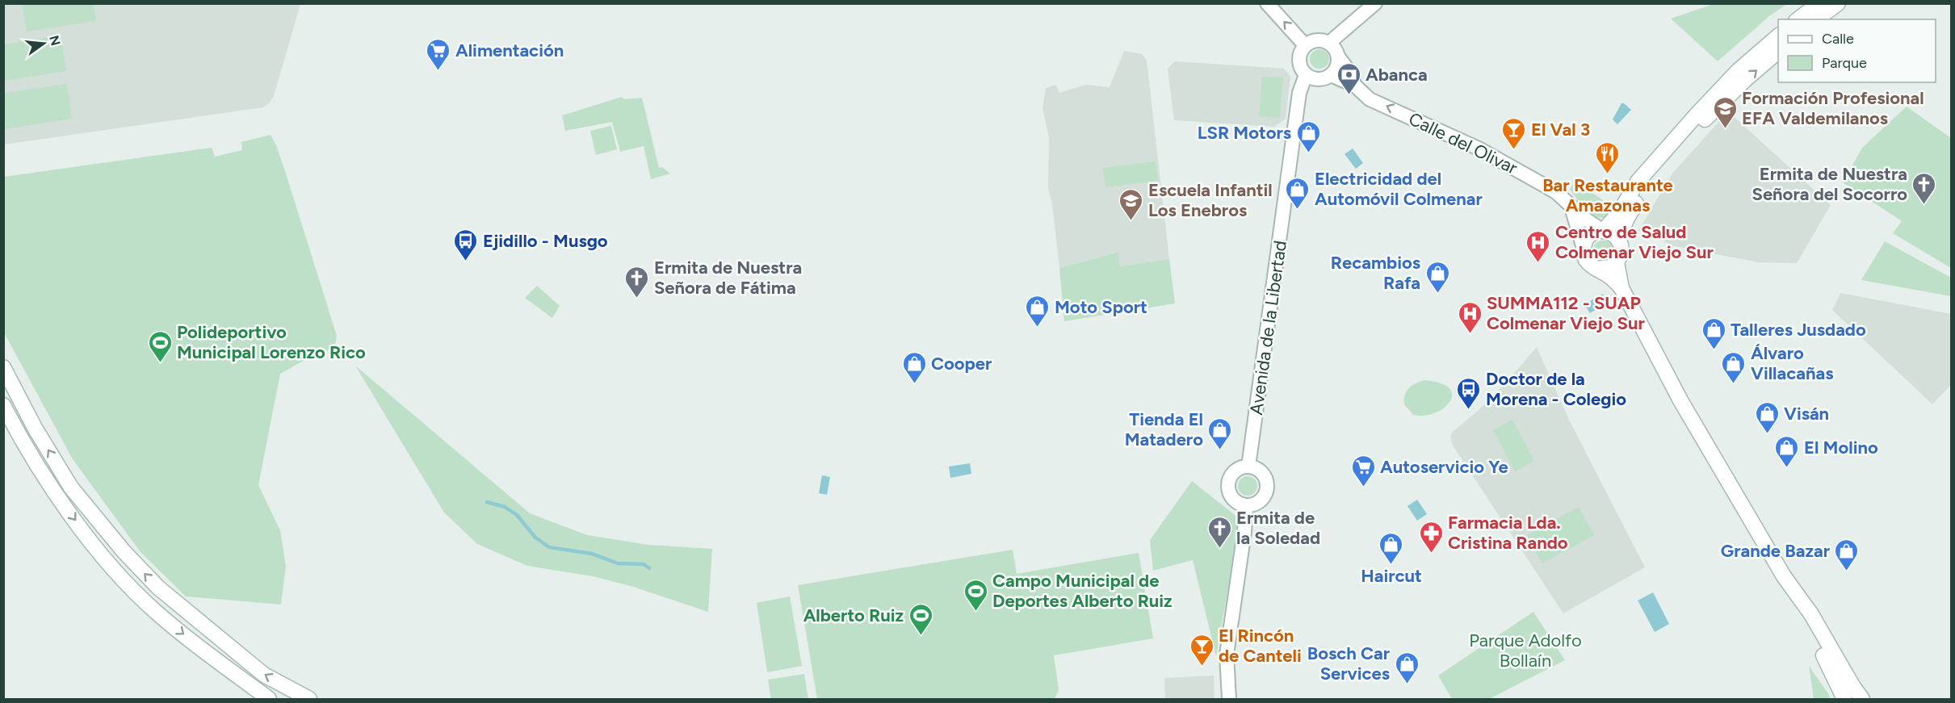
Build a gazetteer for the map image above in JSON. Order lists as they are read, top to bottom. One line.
{"streets":{"street":["Calle del Olivar","Avenida de la Libertad"]},"crossings":[["Calle del Olivar","Avenida de la Libertad"]],"one_way":["Calle del Olivar"],"parks":["Parque Adolfo Bollaín"],"places":{"supermarket":["Alimentación","Autoservicio Ye"],"bank":["Abanca"],"school or university":["Formación Profesional EFA Valdemilanos","Escuela Infantil Los Enebros"],"bar":["El Val 3","El Rincón de Canteli"],"shop":["LSR Motors","Electricidad del Automóvil Colmenar","Recambios Rafa","Moto Sport","Talleres Jusdado","Cooper","Álvaro Villacañas","Visán","Tienda El Matadero","El Molino","Haircut","Grande Bazar","Bosch Car Services"],"restaurant":["Bar Restaurante Amazonas"],"church":["Ermita de Nuestra Señora del Socorro","Ermita de Nuestra Señora de Fátima","Ermita de la Soledad"],"bus stop":["Ejidillo - Musgo","Doctor de la Morena - Colegio"],"hospital":["Centro de Salud Colmenar Viejo Sur","SUMMA112 - SUAP Colmenar Viejo Sur"],"sports":["Polideportivo Municipal Lorenzo Rico","Campo Municipal de Deportes Alberto Ruiz","Alberto Ruiz"],"pharmacy":["Farmacia Lda. Cristina Rando"]},"legend":["Calle","Parque"],"north":"right"}
